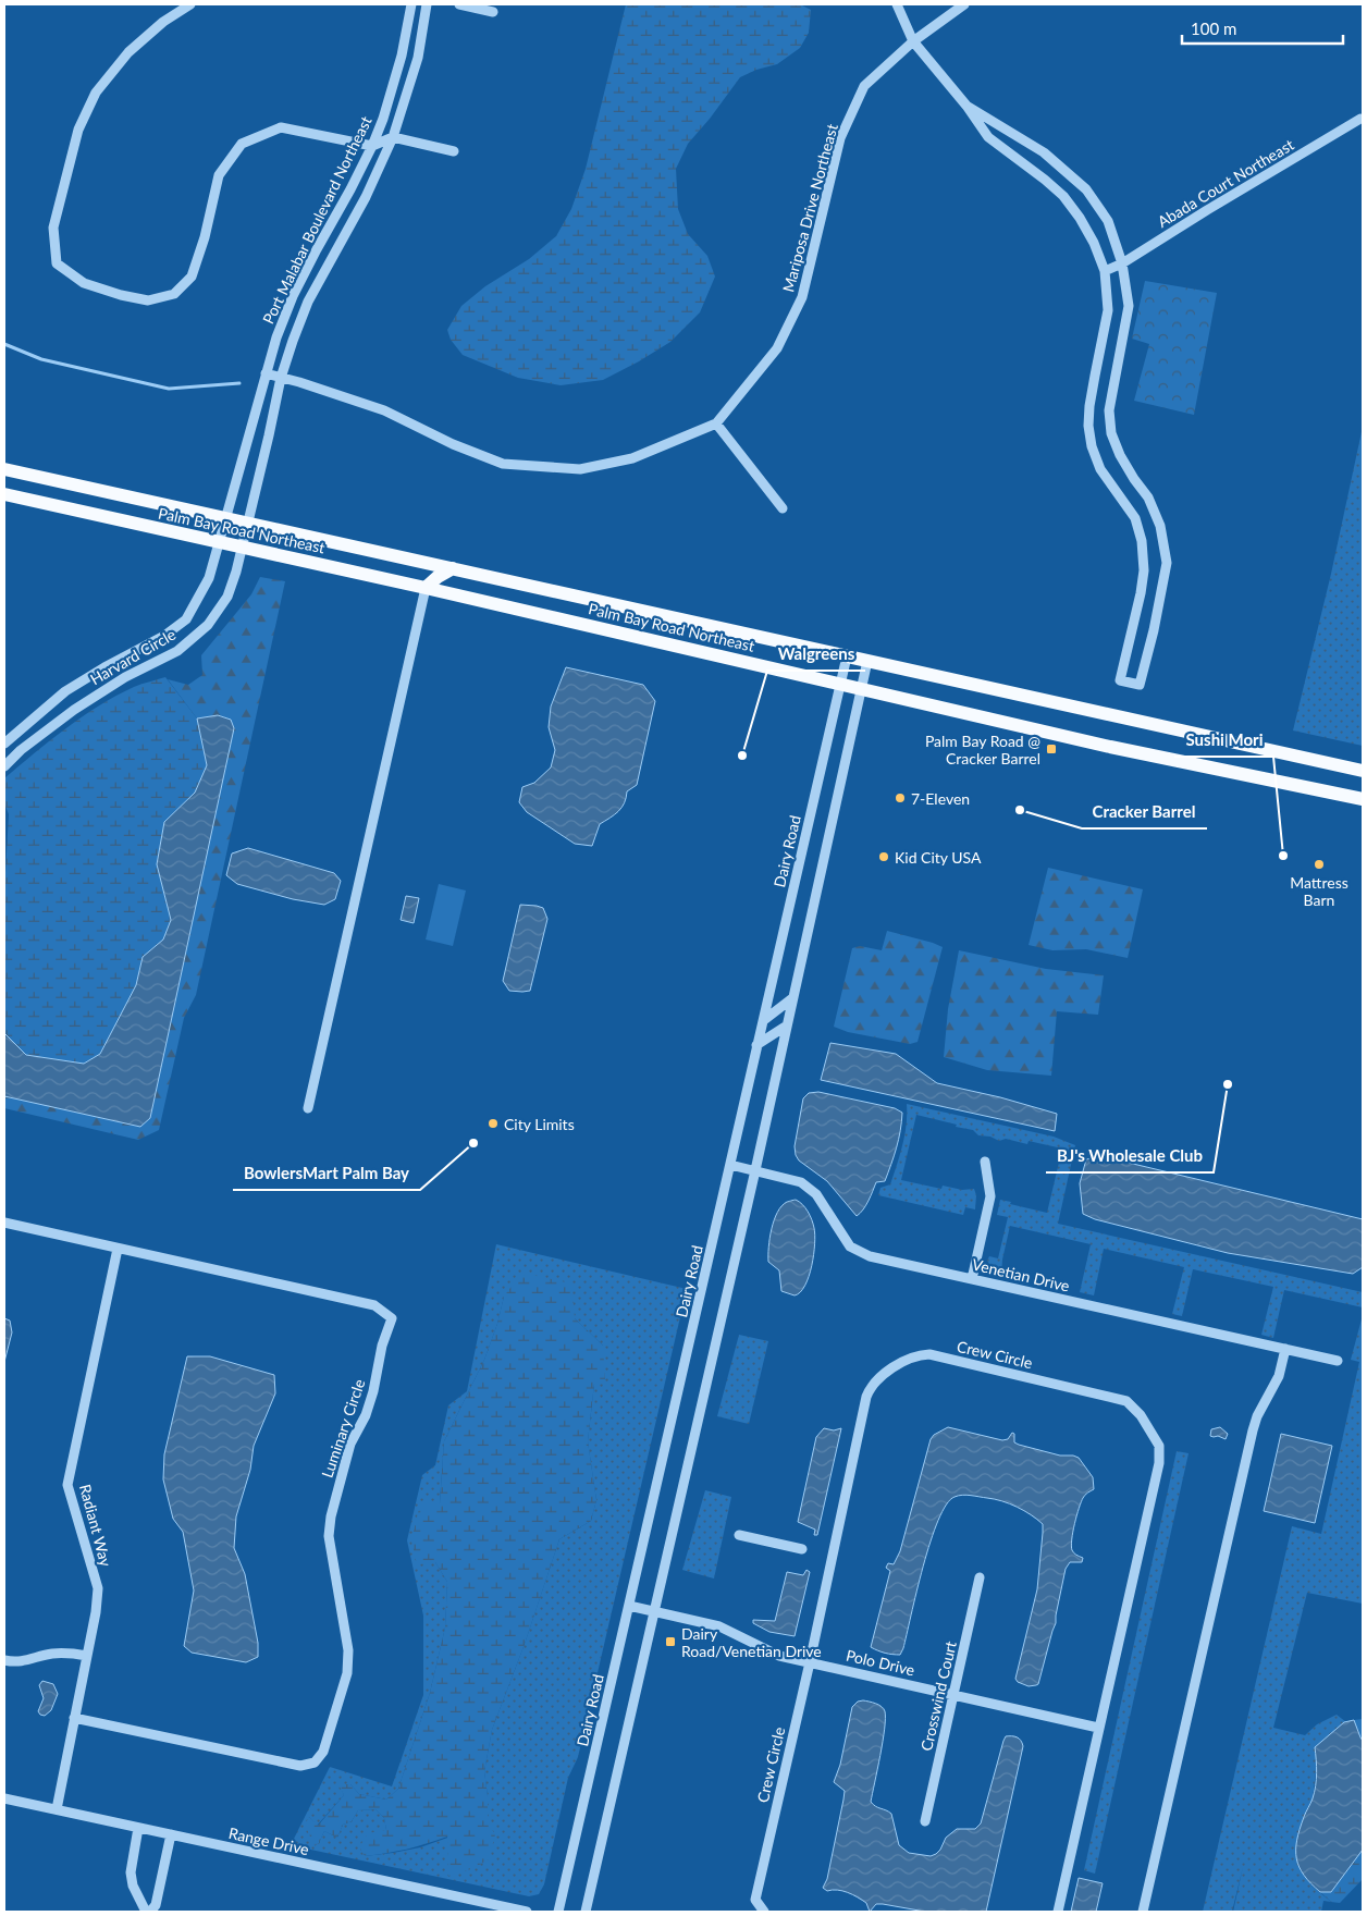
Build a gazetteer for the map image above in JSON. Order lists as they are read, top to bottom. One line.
{"streets":{"main road":["Palm Bay Road Northeast"],"street":["Abada Court Northeast","Mariposa Drive Northeast","Port Malabar Boulevard Northeast","Harvard Circle","Dairy Road","Venetian Drive","Crew Circle","Luminary Circle","Radiant Way","Polo Drive","Crosswind Court","Range Drive"]},"crossings":[["Mariposa Drive Northeast","Port Malabar Boulevard Northeast"],["Port Malabar Boulevard Northeast","Palm Bay Road Northeast"],["Port Malabar Boulevard Northeast","Harvard Circle"],["Palm Bay Road Northeast","Harvard Circle"],["Palm Bay Road Northeast","Dairy Road"],["Dairy Road","Venetian Drive"],["Dairy Road","Polo Drive"],["Crew Circle","Polo Drive"],["Luminary Circle","Radiant Way"],["Radiant Way","Range Drive"],["Polo Drive","Crosswind Court"]],"places":{"transit":["Palm Bay Road @ Cracker Barrel","Dairy Road/Venetian Drive"],"other":["Walgreens","7-Eleven","Cracker Barrel","Sushi Mori","Kid City USA","Mattress Barn","BJ's Wholesale Club","City Limits","BowlersMart Palm Bay"]},"scale_bar":"100 m"}
